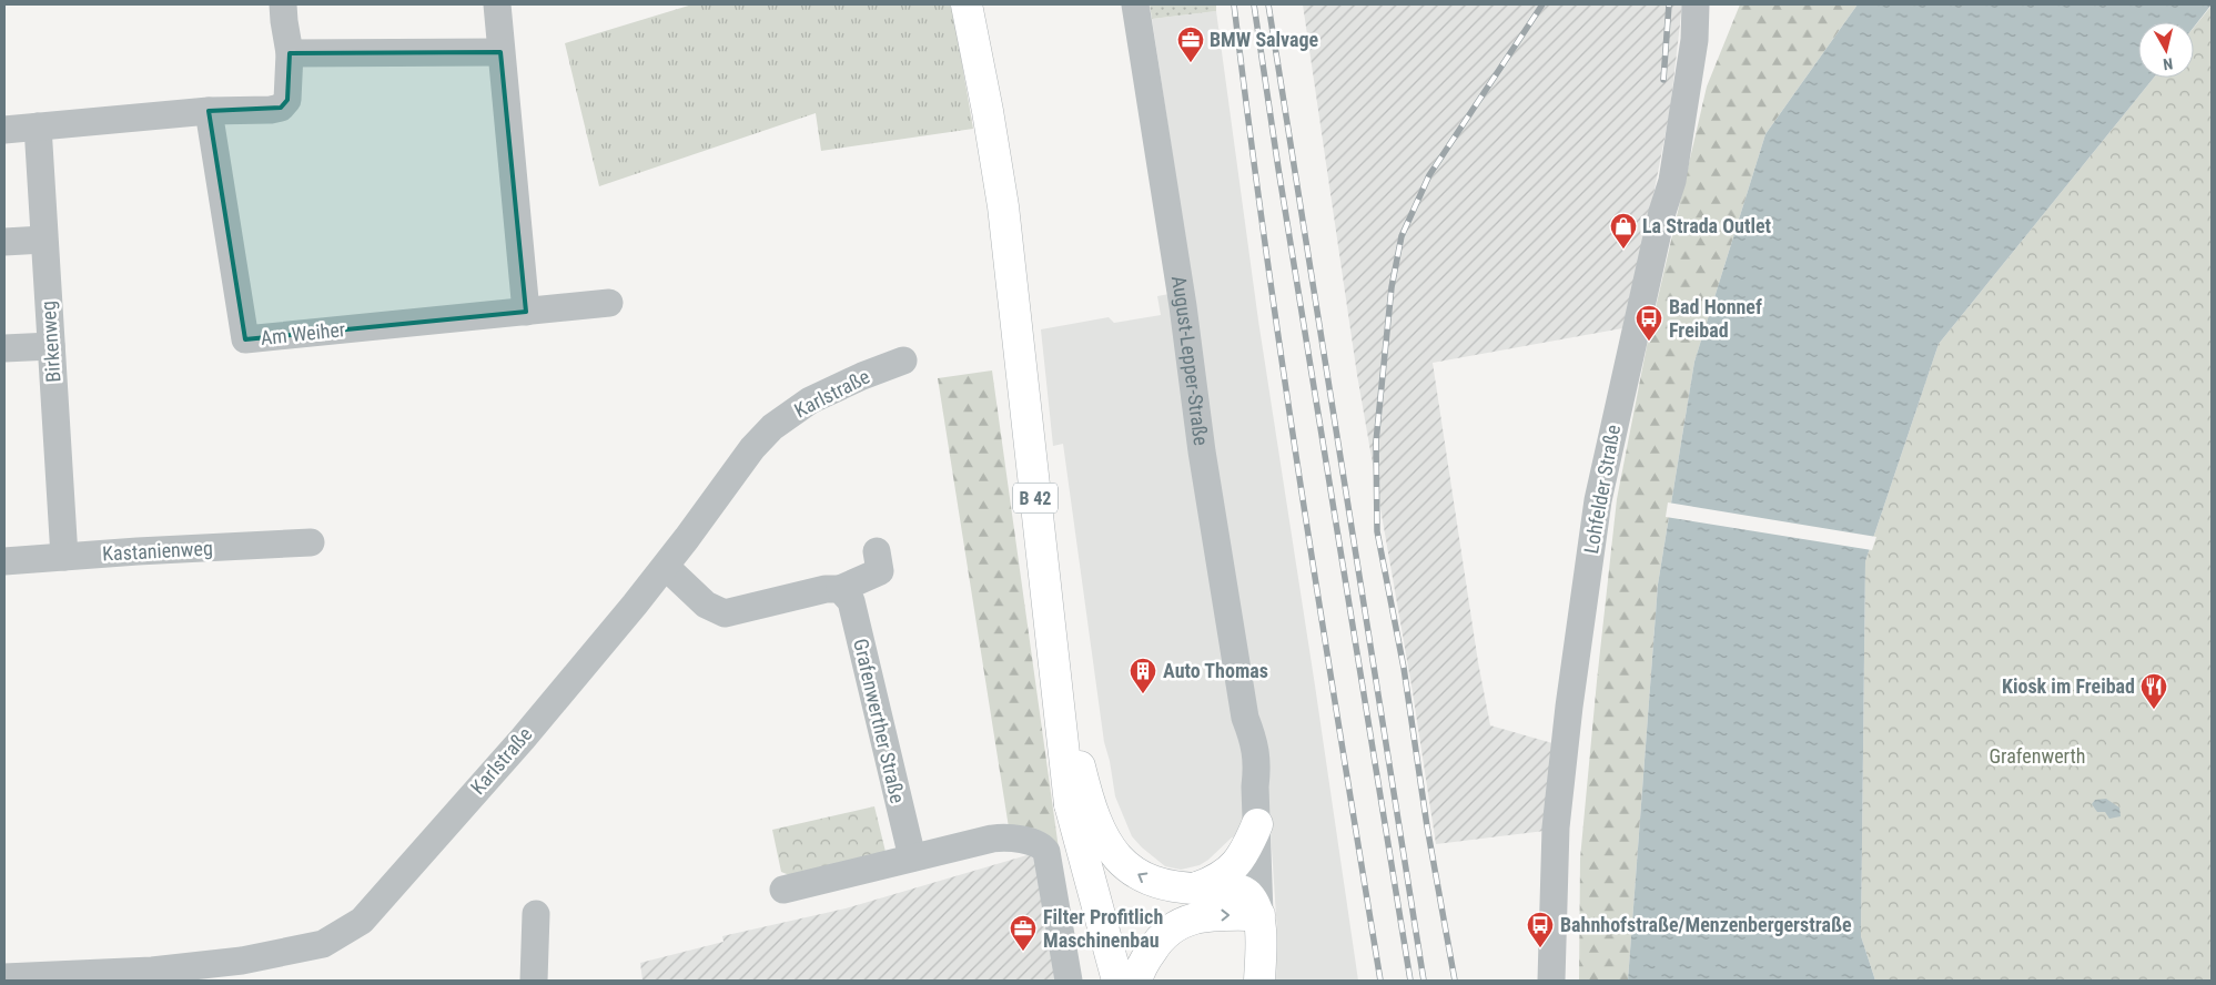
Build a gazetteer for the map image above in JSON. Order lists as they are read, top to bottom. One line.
{"streets":{"main road":["August-Lepper-Straße","B 42"],"street":["Am Weiher","Birkenweg","Karlstraße","Lohfelder Straße","Kastanienweg","Grafenwerther Straße"]},"crossings":[["Birkenweg","Kastanienweg"]],"parks":["Grafenwerth"],"places":{"office":["BMW Salvage","Filter Profitlich Maschinenbau"],"shop":["La Strada Outlet"],"bus stop":["Bad Honnef Freibad","Bahnhofstraße/Menzenbergerstraße"],"building":["Auto Thomas"],"restaurant":["Kiosk im Freibad"]},"north":"bottom"}
